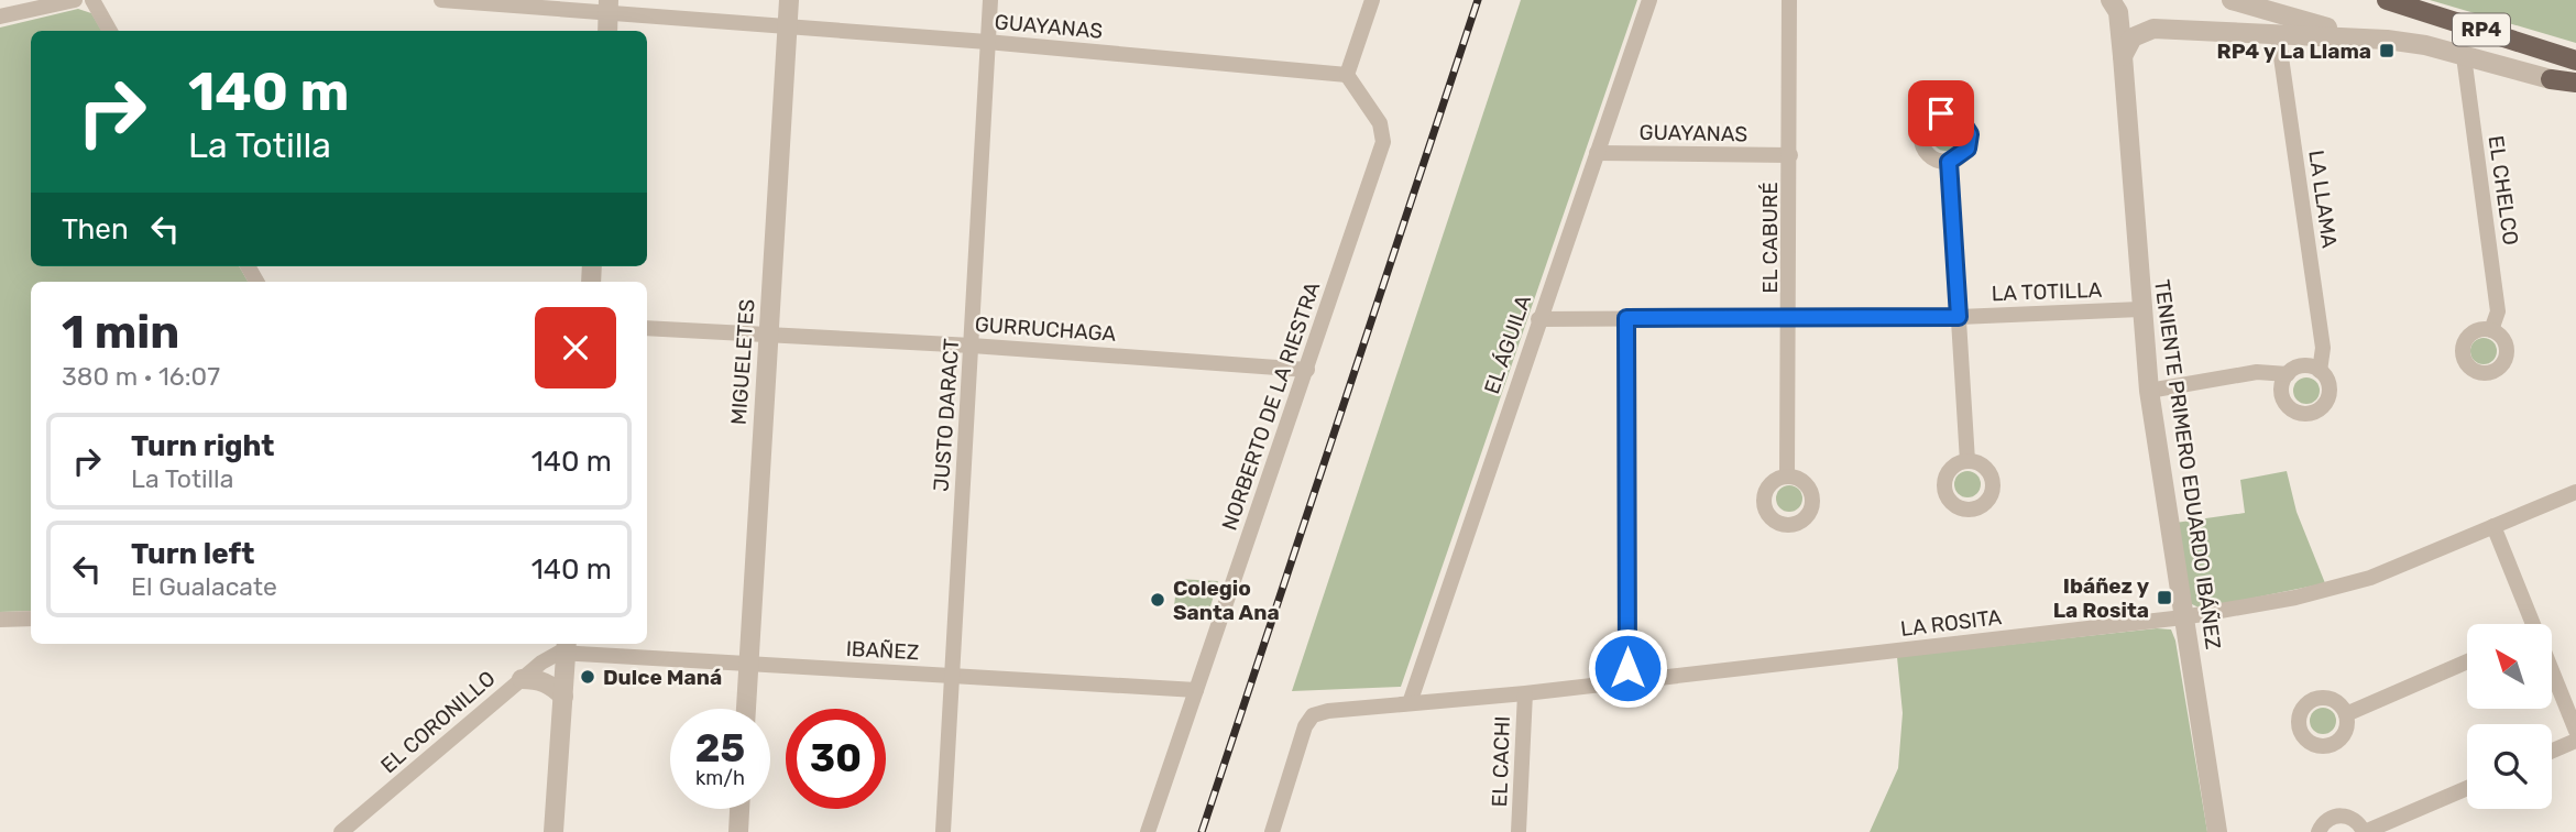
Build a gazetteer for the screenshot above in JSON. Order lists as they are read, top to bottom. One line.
{"streets":{"main road":["RP4"],"street":["GUAYANAS","EL CHELCO","LA LLAMA","EL CABURÉ","LA TOTILLA","GURRUCHAGA","EL ÁGUILA","MIGUELETES","NORBERTO DE LA RIESTRA","JUSTO DARACT","TENIENTE PRIMERO EDUARDO IBÁÑEZ","LA ROSITA","IBAÑEZ","EL CORONILLO","EL CACHI"]},"crossings":[["GUAYANAS","EL CABURÉ"],["GUAYANAS","EL ÁGUILA"],["GUAYANAS","MIGUELETES"],["GUAYANAS","NORBERTO DE LA RIESTRA"],["GUAYANAS","JUSTO DARACT"],["EL CABURÉ","LA TOTILLA"],["LA TOTILLA","EL ÁGUILA"],["LA TOTILLA","TENIENTE PRIMERO EDUARDO IBÁÑEZ"],["GURRUCHAGA","MIGUELETES"],["GURRUCHAGA","NORBERTO DE LA RIESTRA"],["GURRUCHAGA","JUSTO DARACT"],["EL ÁGUILA","LA ROSITA"],["MIGUELETES","IBAÑEZ"],["NORBERTO DE LA RIESTRA","IBAÑEZ"],["JUSTO DARACT","IBAÑEZ"],["TENIENTE PRIMERO EDUARDO IBÁÑEZ","LA ROSITA"],["LA ROSITA","EL CACHI"],["IBAÑEZ","EL CORONILLO"]],"places":{"transit":["RP4 y La Llama","Ibáñez y La Rosita"],"other":["Colegio Santa Ana","Dulce Maná"]},"north":"top left","page":{"turn":["140 m","La Totilla"],"then":"Then","heading":["1 min","380 m · 16:07"],"list":[{"name":"Turn right","note":"La Totilla","value":"140 m"},{"name":"Turn left","note":"El Gualacate","value":"140 m"}],"speed":"25 km/h","limit":"30"}}
